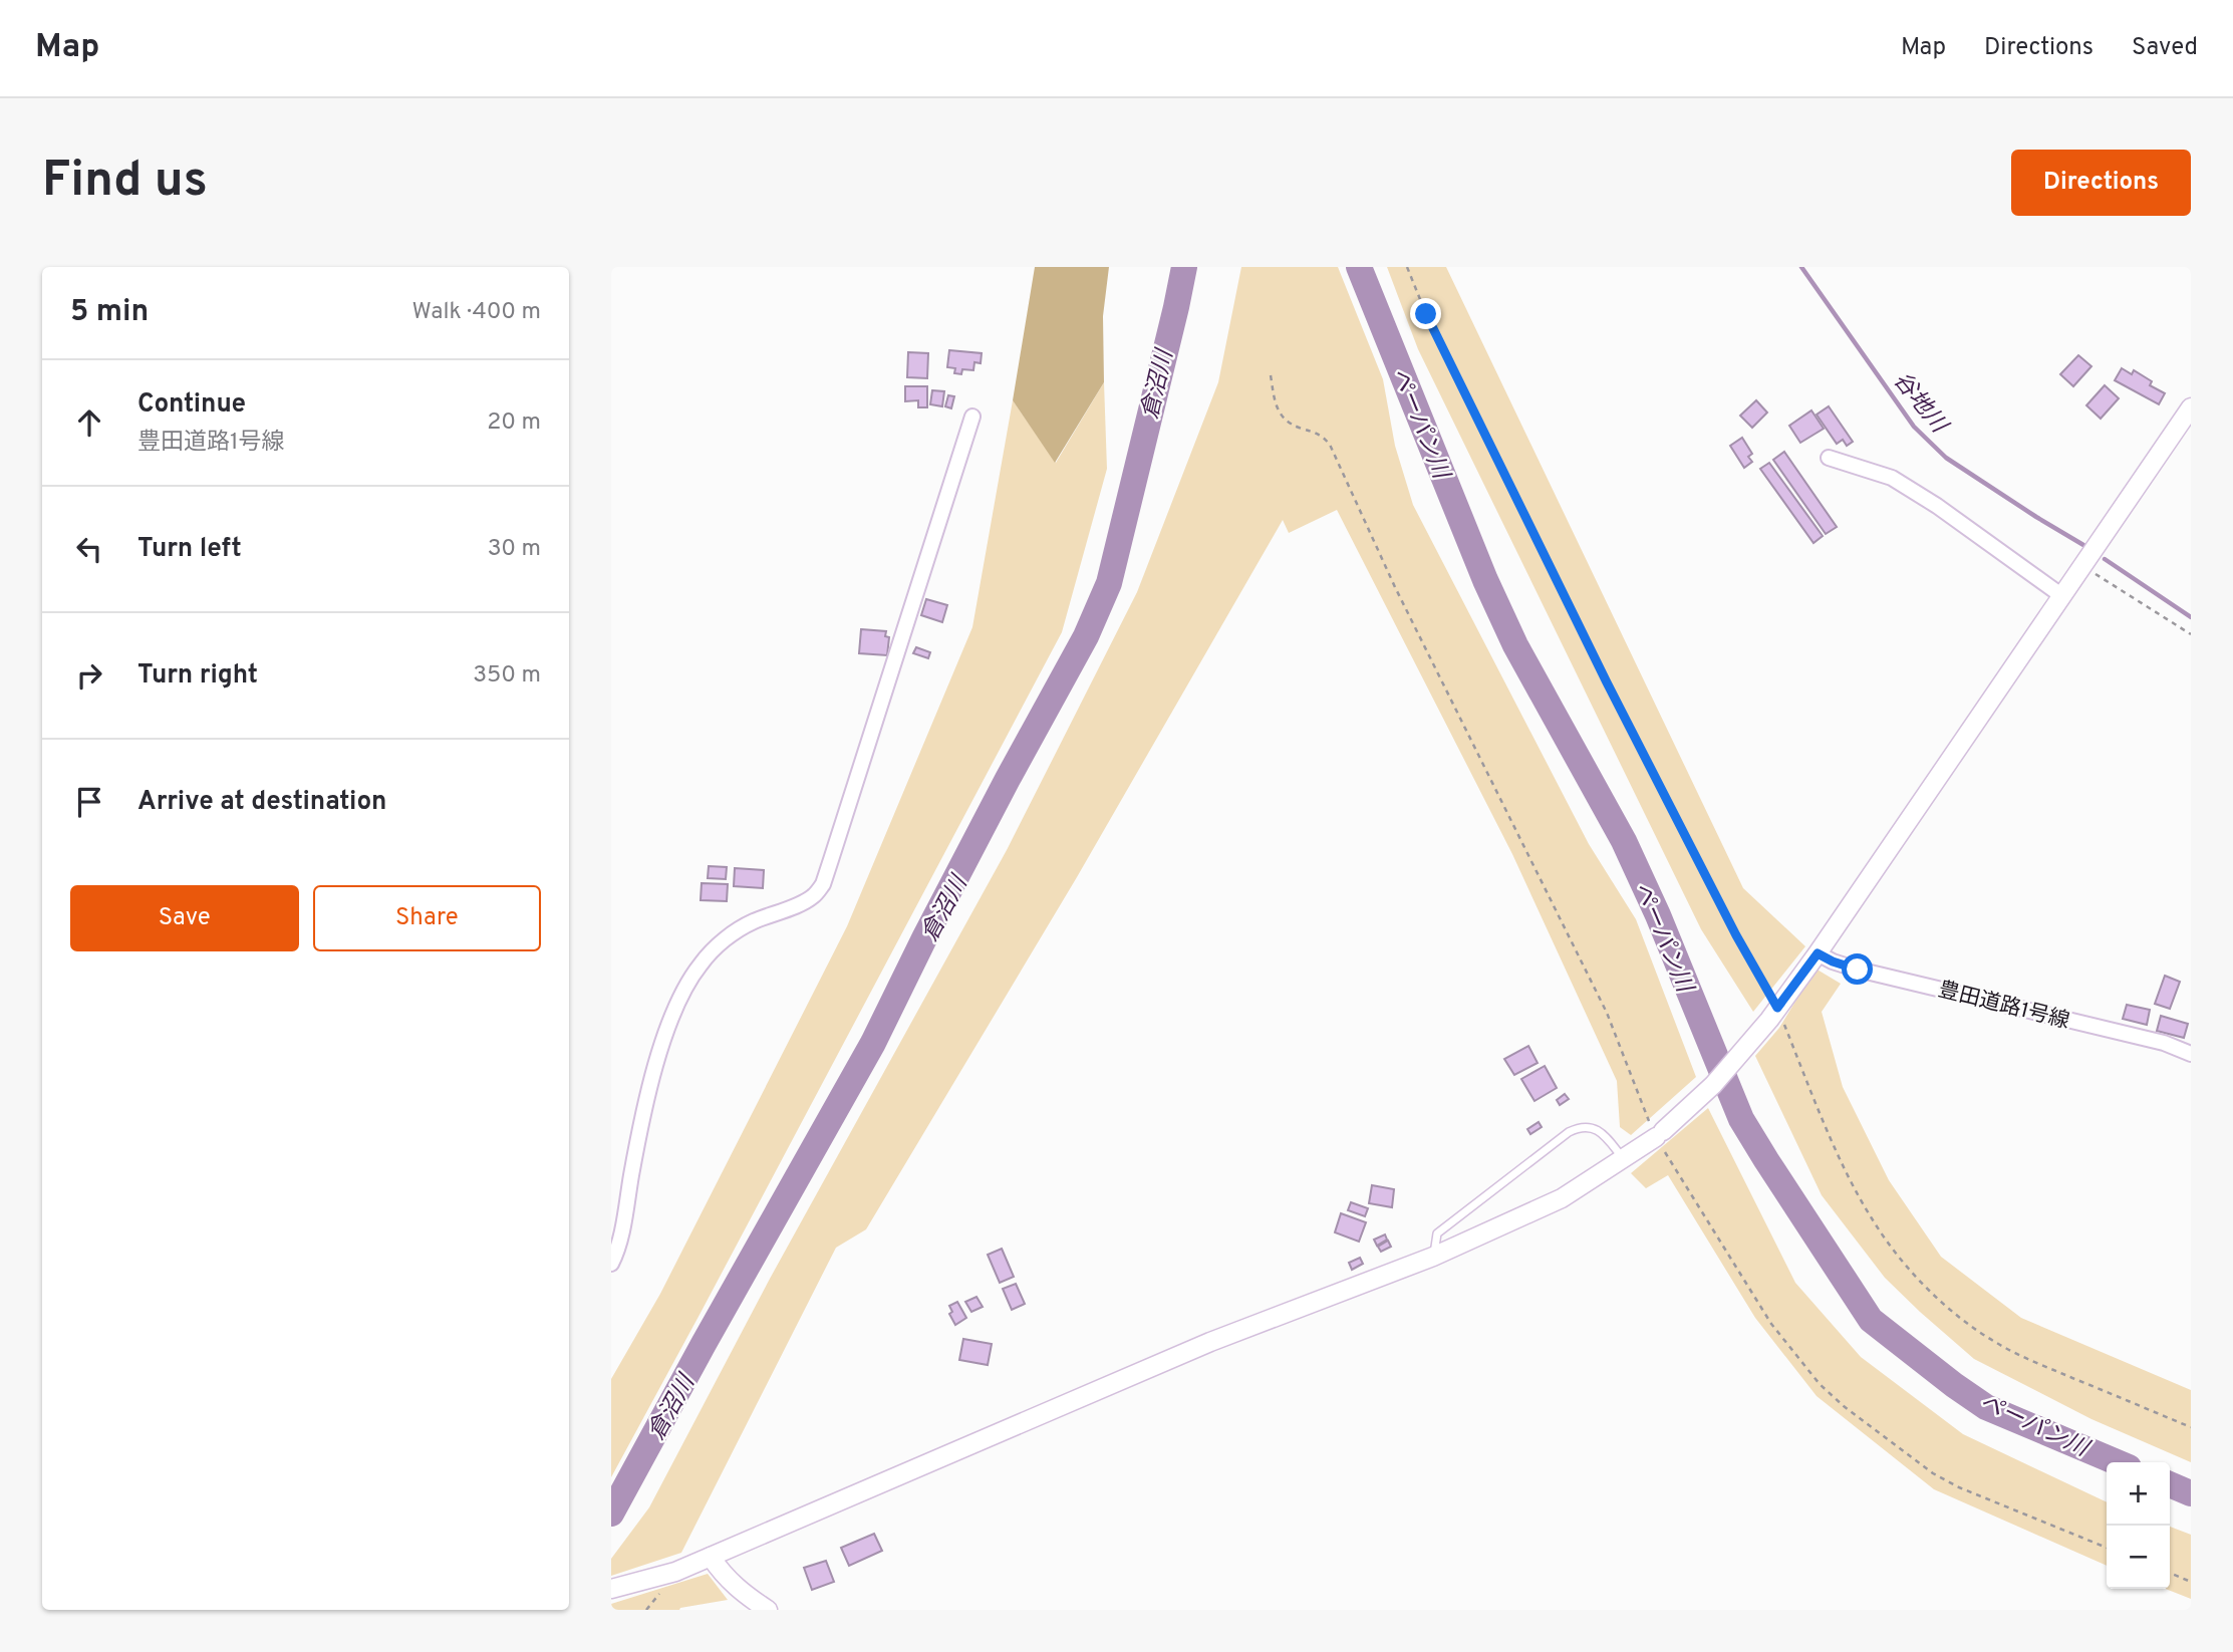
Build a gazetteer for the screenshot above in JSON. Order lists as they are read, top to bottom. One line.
{"streets":{"street":["豊田道路1号線"]},"water":["倉沼川","谷地川","ペーパン川"],"page":{"header":"Map","nav":["Map","Directions","Saved"],"buttons":["Directions",["Save","Share"]],"title":"Find us","heading":["5 min","Walk · 400 m"],"list":[["Continue","豊田道路1号線","20 m"],["Turn left","30 m"],["Turn right","350 m"],"Arrive at destination"],"map_buttons":["+","−"]}}
